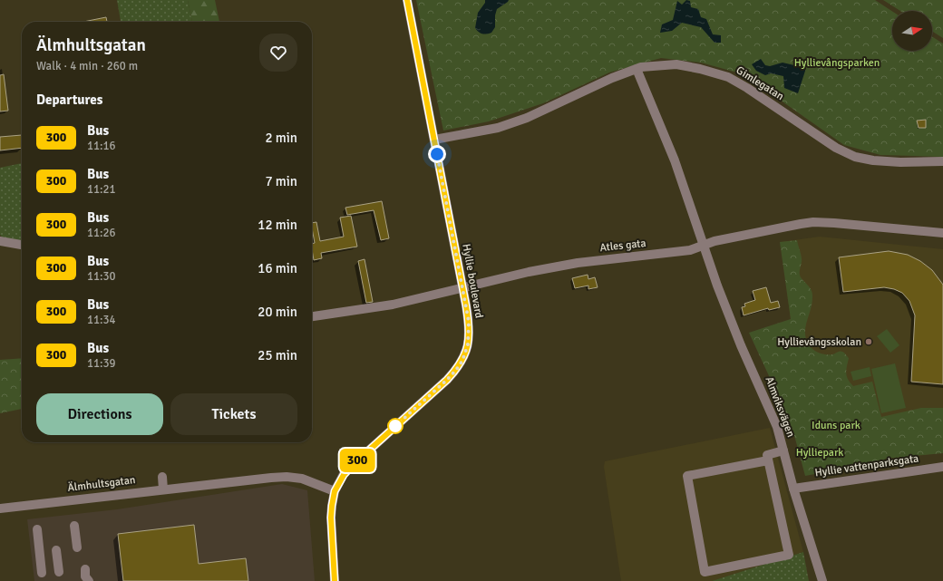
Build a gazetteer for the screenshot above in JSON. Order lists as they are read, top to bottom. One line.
{"streets":{"street":["Gimlegatan","Atles gata","Hyllie boulevard","Almviksvägen","Hyllie vattenparksgata","Älmhultsgatan"]},"crossings":[["Gimlegatan","Hyllie boulevard"],["Gimlegatan","Almviksvägen"],["Atles gata","Hyllie boulevard"],["Atles gata","Almviksvägen"],["Hyllie boulevard","Älmhultsgatan"],["Almviksvägen","Hyllie vattenparksgata"]],"parks":["Hyllievångsparken","Iduns park","Hylliepark"],"places":["Hyllievångsskolan"],"lines":["bus line 300"],"north":"right","page":{"on_map":"300","heading":[["Älmhultsgatan","Walk · 4 min · 260 m"],"Departures"],"list":[{"mark":"300","name":"Bus","note":"11:16","value":"2 min"},{"mark":"300","name":"Bus","note":"11:21","value":"7 min"},{"mark":"300","name":"Bus","note":"11:26","value":"12 min"},{"mark":"300","name":"Bus","note":"11:30","value":"16 min"},{"mark":"300","name":"Bus","note":"11:34","value":"20 min"},{"mark":"300","name":"Bus","note":"11:39","value":"25 min"}],"buttons":["Directions","Tickets"]}}
